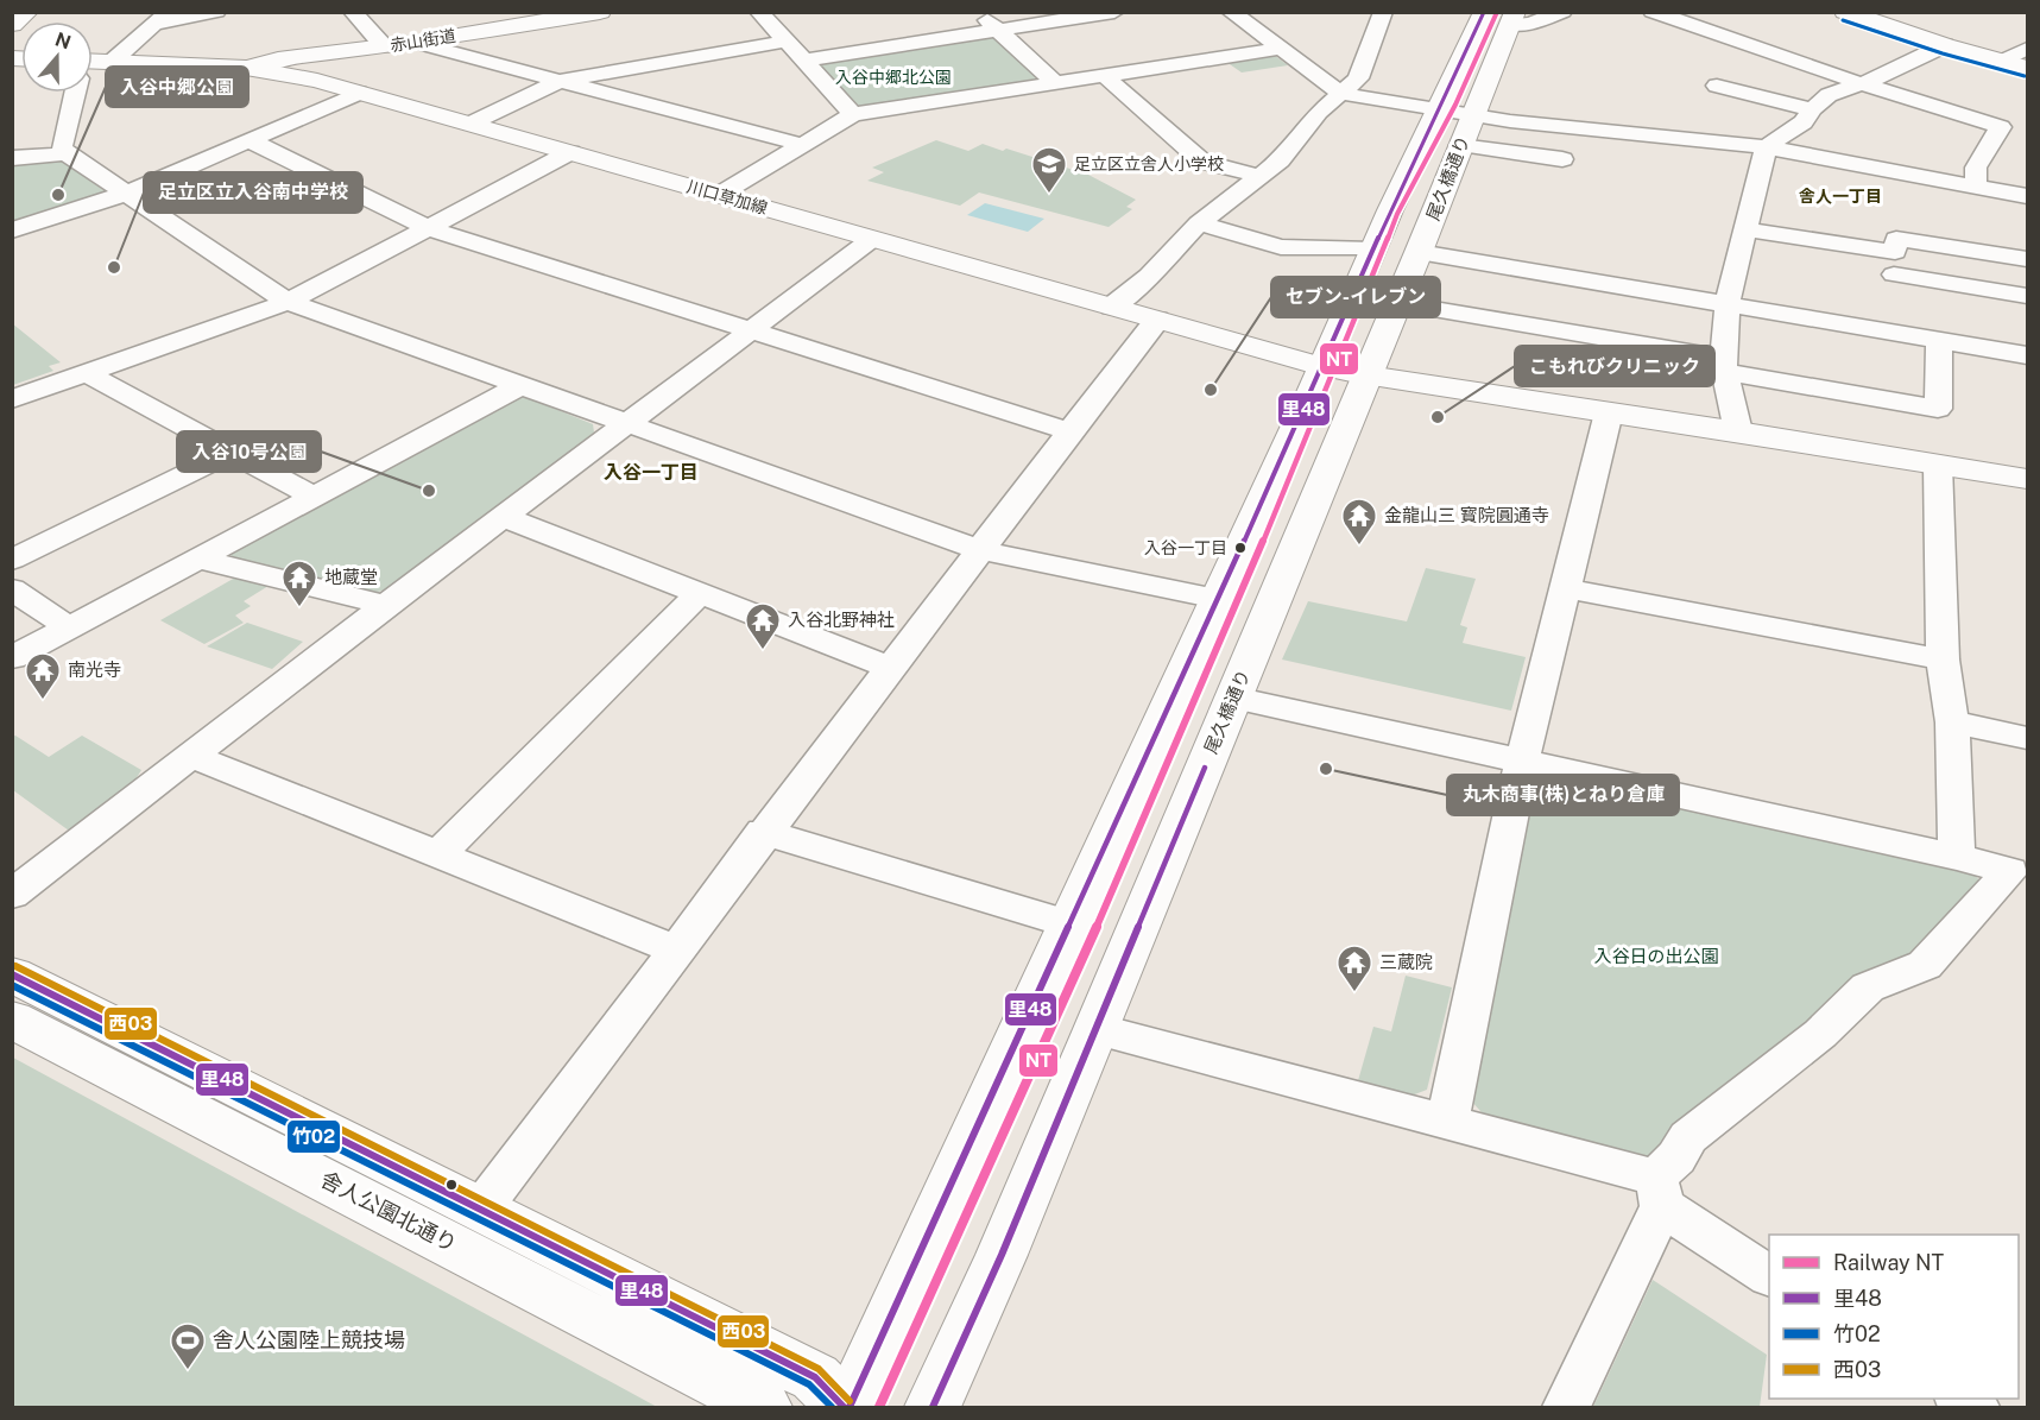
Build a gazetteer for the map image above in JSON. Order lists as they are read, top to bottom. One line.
{"streets":{"main road":["赤山街道","尾久橋通り","川口草加線","舎人公園北通り"]},"crossings":[["赤山街道","川口草加線"],["尾久橋通り","川口草加線"]],"districts":["舎人一丁目","入谷一丁目"],"parks":["入谷中郷北公園","入谷日の出公園"],"places":{"school or university":["足立区立舎人小学校"],"other":["入谷中郷公園","足立区立入谷南中学校","セブン-イレブン","こもれびクリニック","入谷10号公園","入谷一丁目","丸木商事(株)とねり倉庫"],"temple":["金龍山三 寳院圓通寺","地蔵堂","入谷北野神社","南光寺","三蔵院"],"sports":["舎人公園陸上競技場"]},"lines":["rail line NT","transit line 里48","transit line 竹02","transit line 西03"],"legend":["Railway NT","里48","竹02","西03"],"north":"top"}
